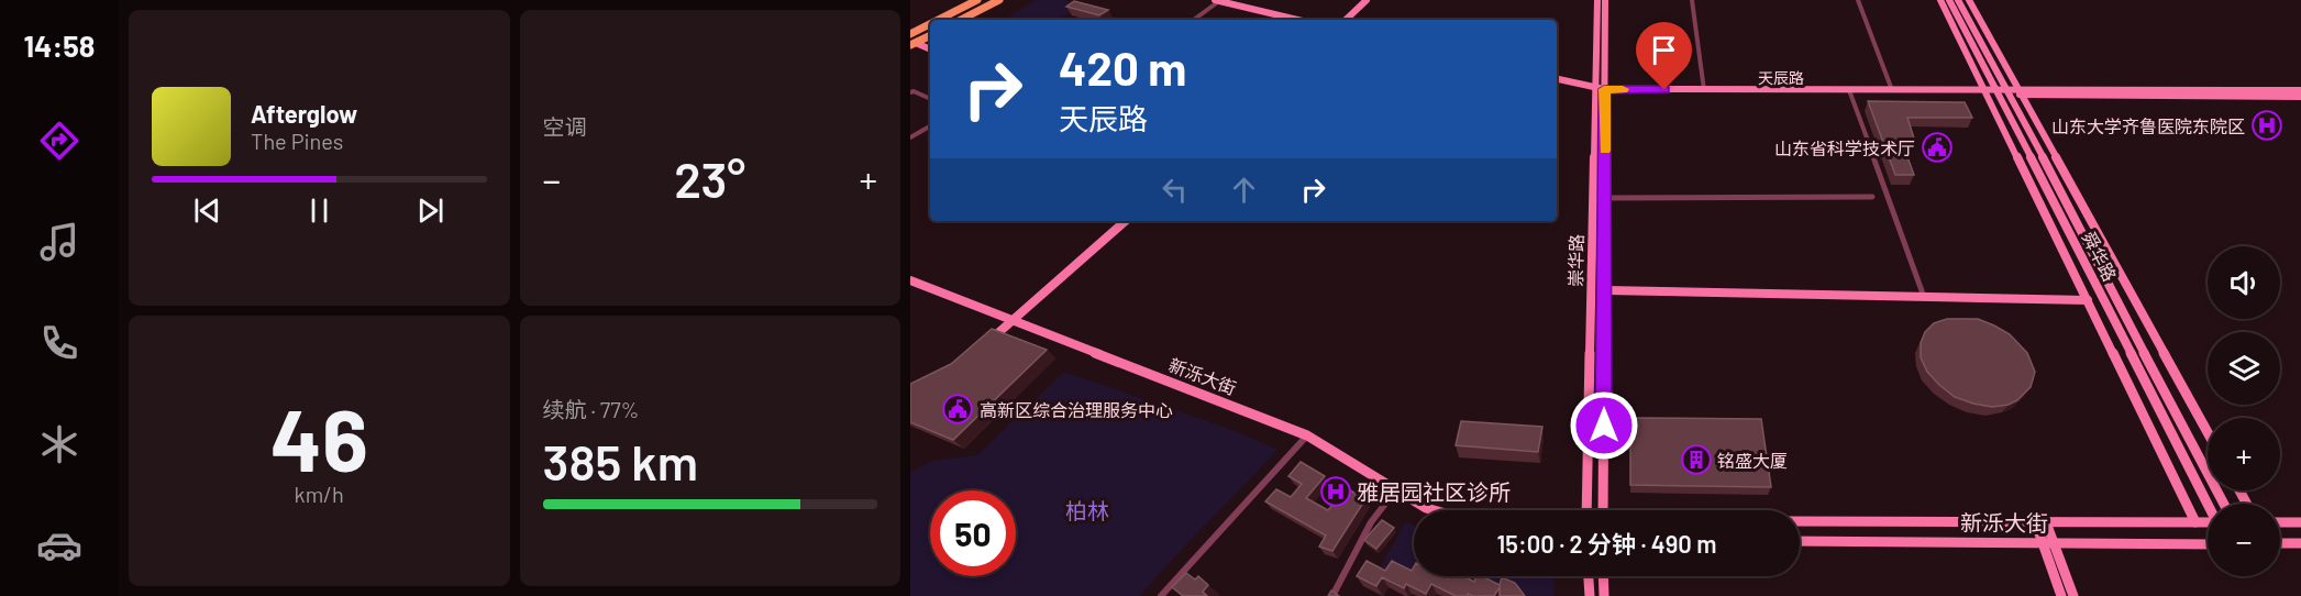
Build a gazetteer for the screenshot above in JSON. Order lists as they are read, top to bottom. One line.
{"streets":{"main road":["天辰路","舜华路","崇华路","新泺大街"]},"crossings":[["天辰路","舜华路"],["天辰路","崇华路"]],"parks":["柏林"],"places":{"hospital":["山东大学齐鲁医院东院区","雅居园社区诊所"],"public building":["山东省科学技术厅","高新区综合治理服务中心"],"building":["铭盛大厦"]},"page":{"tabs":"14:58","tile":["空调",["46","km/h"],["续航 · 77%","385 km"]],"turn":["420 m","天辰路"],"song":["Afterglow","The Pines"],"heat":["−","23°","+"],"map_buttons":["+","−"],"limit":"50","trip":"15:00 · 2 分钟 · 490 m"}}
